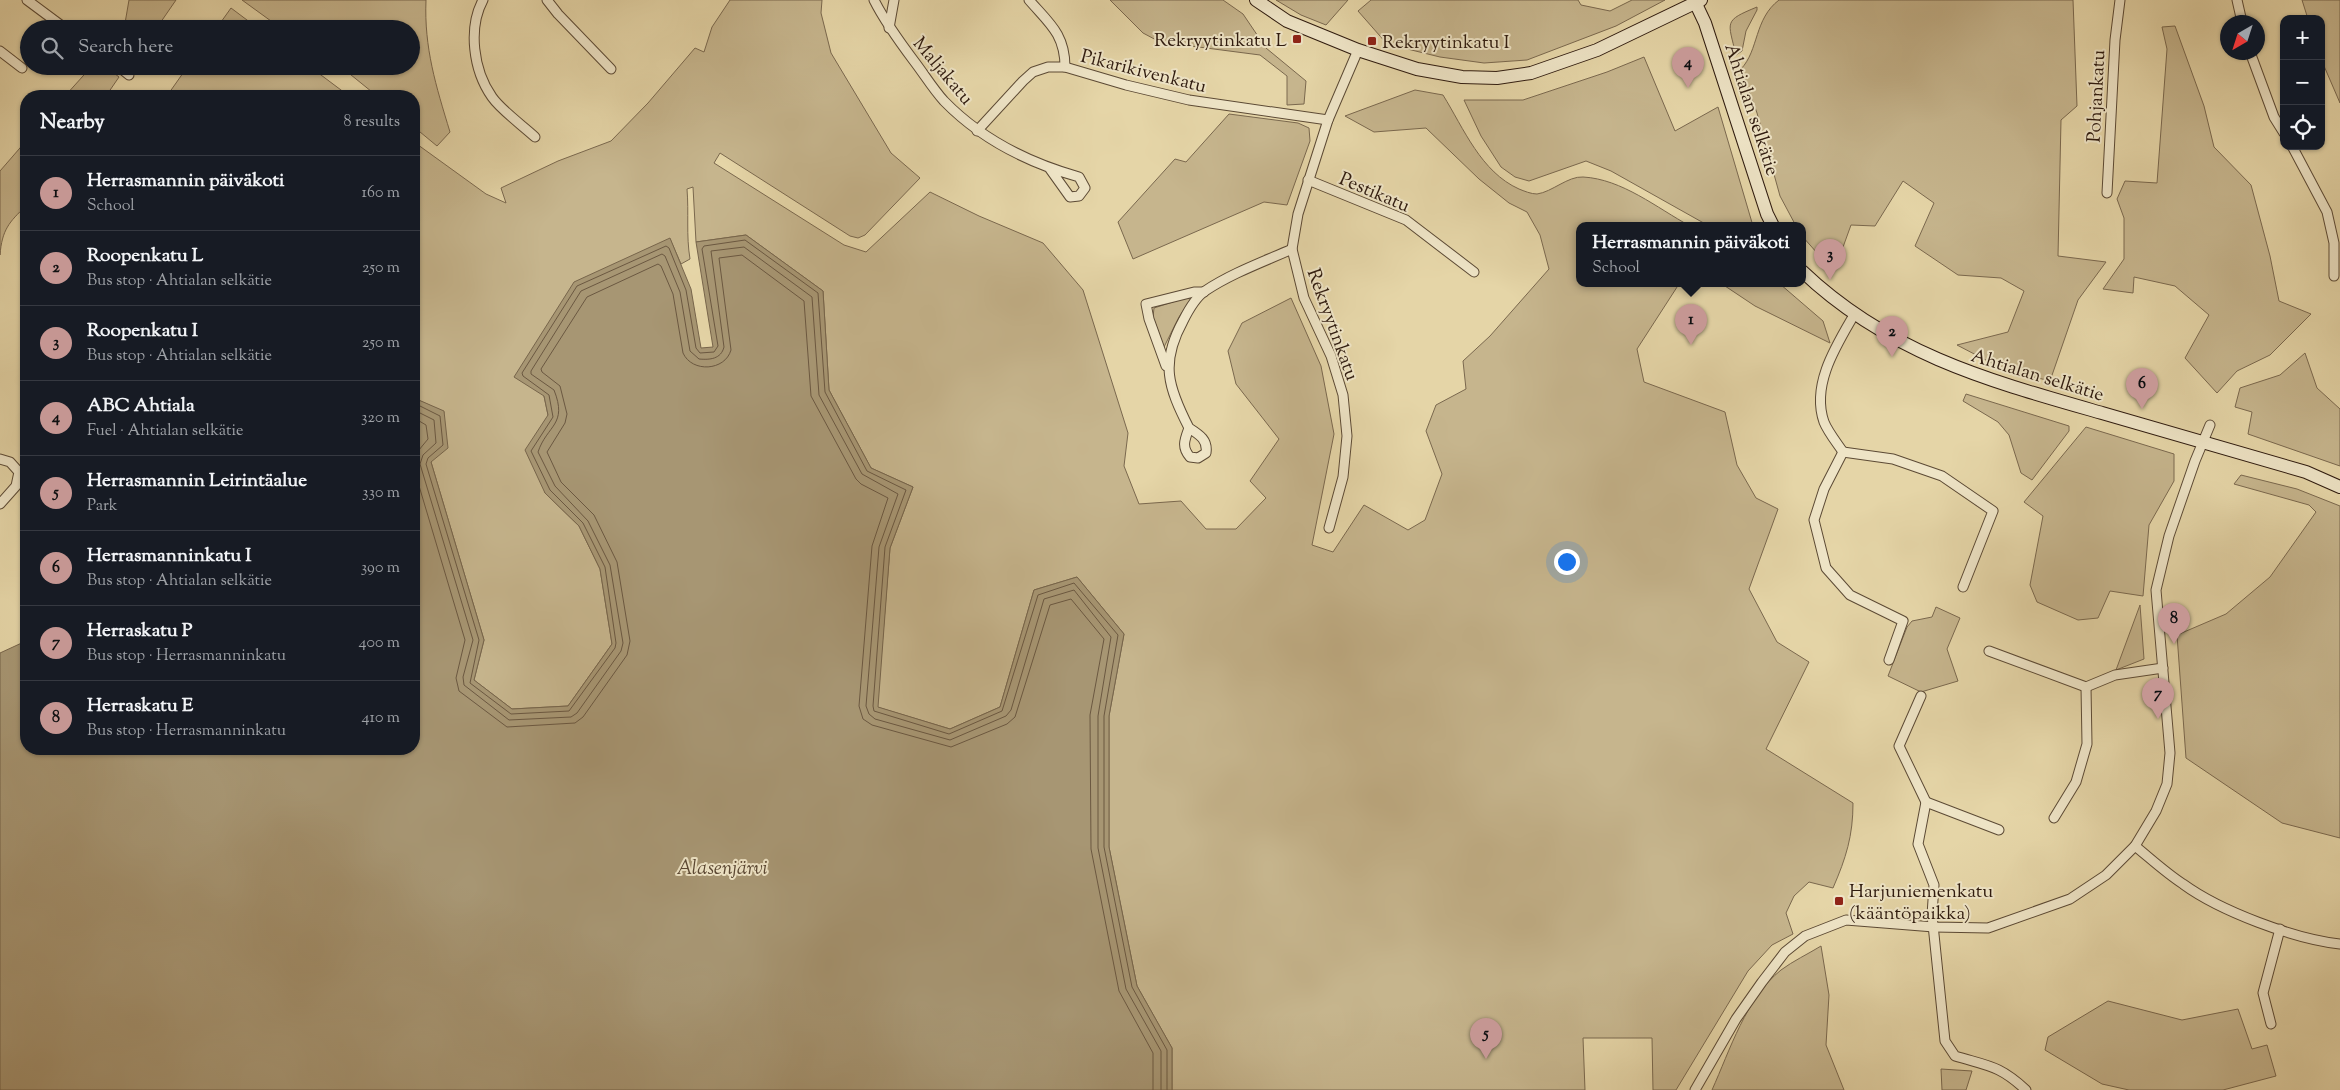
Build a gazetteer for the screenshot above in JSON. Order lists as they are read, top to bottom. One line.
{"streets":{"street":["Maljakatu","Pikarikivenkatu","Pohjankatu","Ahtialan selkätie","Pestikatu","Rekryytinkatu"]},"crossings":[["Maljakatu","Pikarikivenkatu"],["Pikarikivenkatu","Rekryytinkatu"],["Pestikatu","Rekryytinkatu"]],"water":["Alasenjärvi"],"places":{"transit":["Rekryytinkatu L","Rekryytinkatu I","Harjuniemenkatu (kääntöpaikka)"]},"north":"bottom left","page":{"map_buttons":["+","−"],"search":"Search here","pins":["4","3","1","2","6","8","7","5"],"heading":["Nearby","8 results"],"list":[{"mark":"1","name":"Herrasmannin päiväkoti","note":"School","value":"160 m"},{"mark":"2","name":"Roopenkatu L","note":"Bus stop · Ahtialan selkätie","value":"250 m"},{"mark":"3","name":"Roopenkatu I","note":"Bus stop · Ahtialan selkätie","value":"250 m"},{"mark":"4","name":"ABC Ahtiala","note":"Fuel · Ahtialan selkätie","value":"320 m"},{"mark":"5","name":"Herrasmannin Leirintäalue","note":"Park","value":"330 m"},{"mark":"6","name":"Herrasmanninkatu I","note":"Bus stop · Ahtialan selkätie","value":"390 m"},{"mark":"7","name":"Herraskatu P","note":"Bus stop · Herrasmanninkatu","value":"400 m"},{"mark":"8","name":"Herraskatu E","note":"Bus stop · Herrasmanninkatu","value":"410 m"}],"popup":["Herrasmannin päiväkoti","School"]}}
